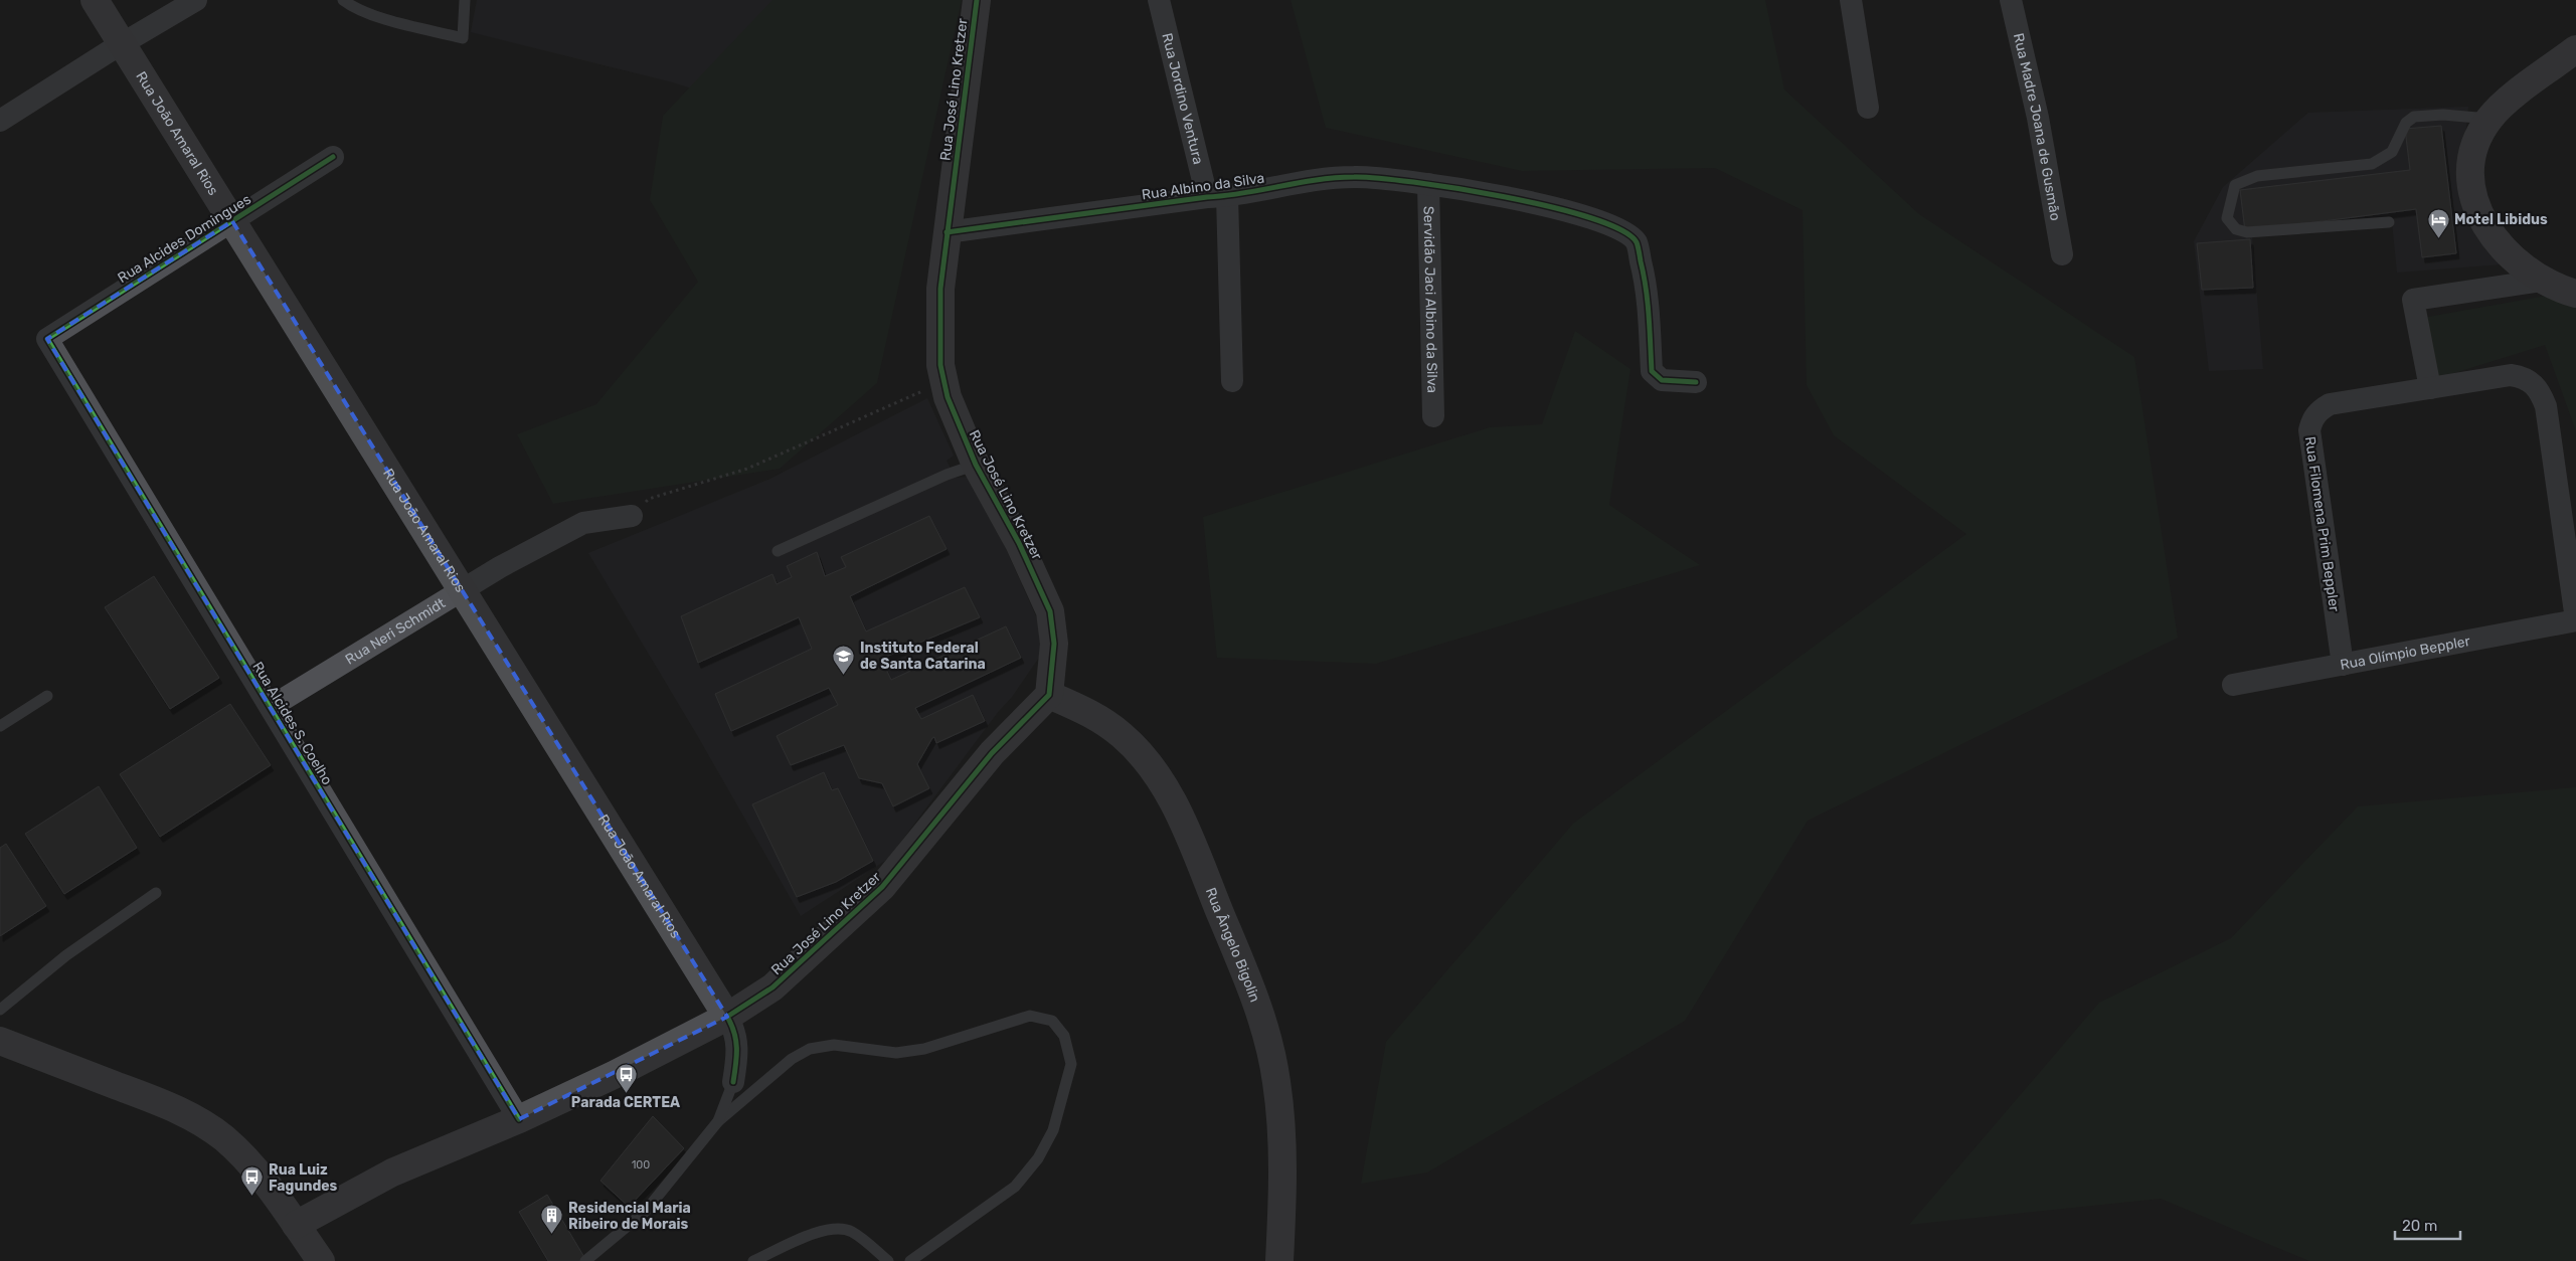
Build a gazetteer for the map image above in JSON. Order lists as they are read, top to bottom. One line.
{"streets":{"main road":["Rua José Lino Kretzer","Rua João Amaral Rios","Rua Ângelo Bigolin"],"street":["Rua Jordino Ventura","Rua Madre Joana de Gusmão","Rua Albino da Silva","Rua Alcides Domingues","Servidão Jaci Albino da Silva","Rua Filomena Prim Beppler","Rua Neri Schmidt","Rua Olímpio Beppler","Rua Alcides S. Coelho"]},"crossings":[["Rua José Lino Kretzer","Rua João Amaral Rios"],["Rua José Lino Kretzer","Rua Albino da Silva"],["Rua José Lino Kretzer","Rua Alcides S. Coelho"],["Rua José Lino Kretzer","Rua Ângelo Bigolin"],["Rua Jordino Ventura","Rua Albino da Silva"],["Rua João Amaral Rios","Rua Alcides Domingues"],["Rua João Amaral Rios","Rua Neri Schmidt"],["Rua Albino da Silva","Servidão Jaci Albino da Silva"],["Rua Alcides Domingues","Rua Alcides S. Coelho"],["Rua Filomena Prim Beppler","Rua Olímpio Beppler"],["Rua Neri Schmidt","Rua Alcides S. Coelho"]],"places":{"hotel":["Motel Libidus"],"school or university":["Instituto Federal de Santa Catarina"],"bus stop":["Parada CERTEA","Rua Luiz Fagundes"],"building":["Residencial Maria Ribeiro de Morais"]},"house_numbers":["100"],"scale_bar":"20 m"}
